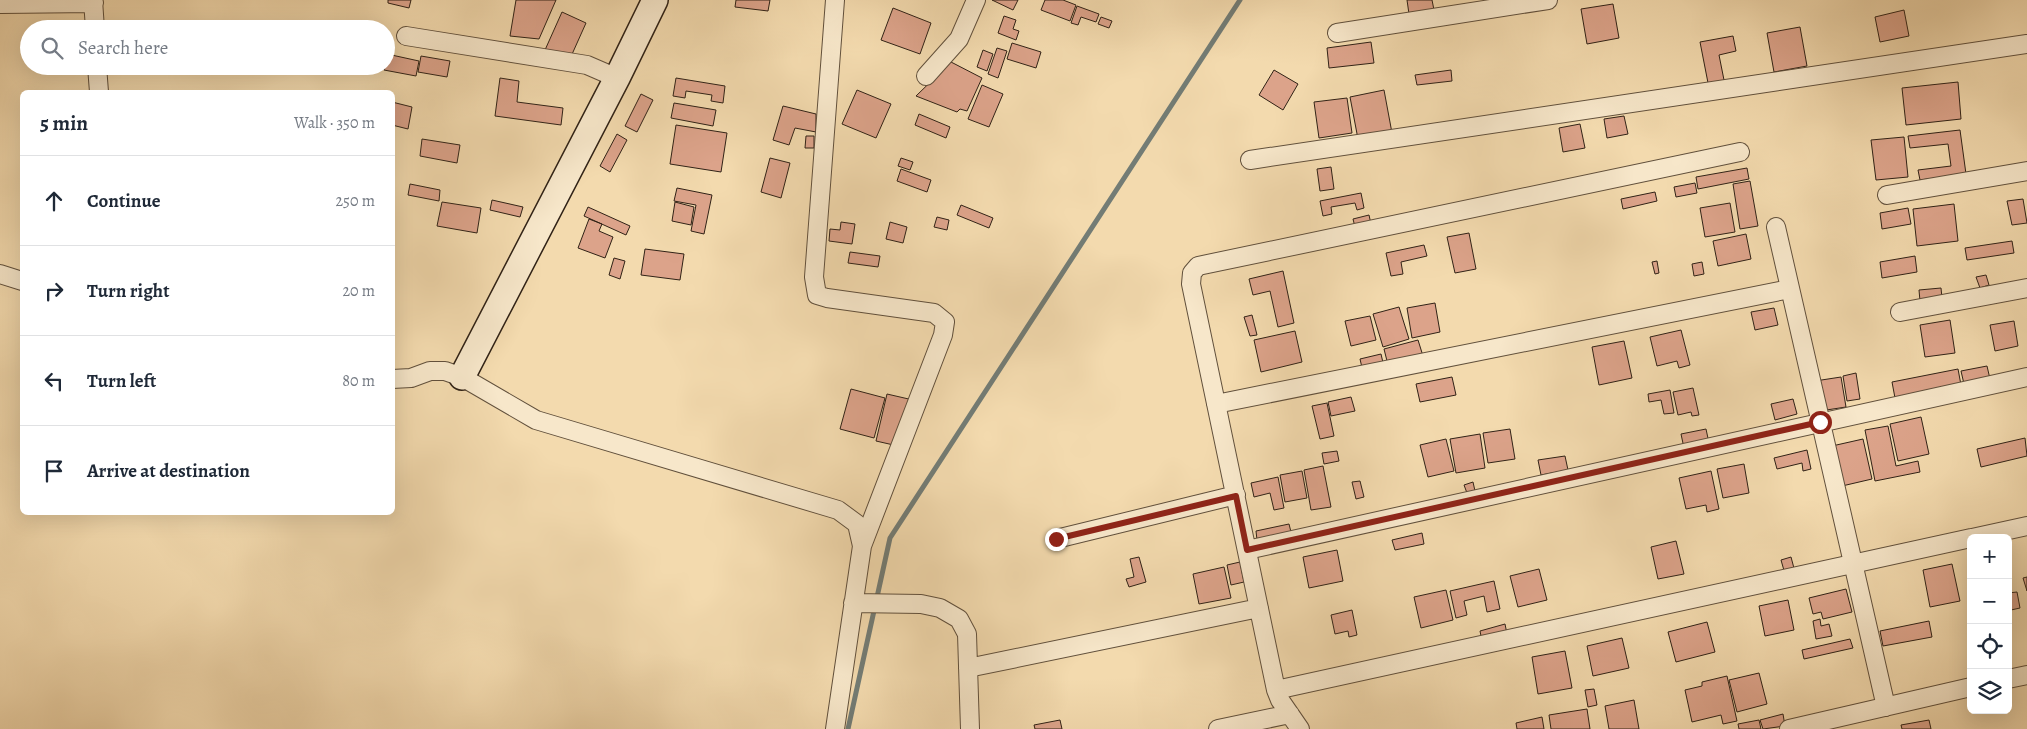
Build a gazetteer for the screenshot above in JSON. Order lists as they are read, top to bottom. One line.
{"page":{"search":"Search here","heading":["5 min","Walk · 350 m"],"list":[["Continue","250 m"],["Turn right","20 m"],["Turn left","80 m"],"Arrive at destination"],"map_buttons":["+","−"]}}
